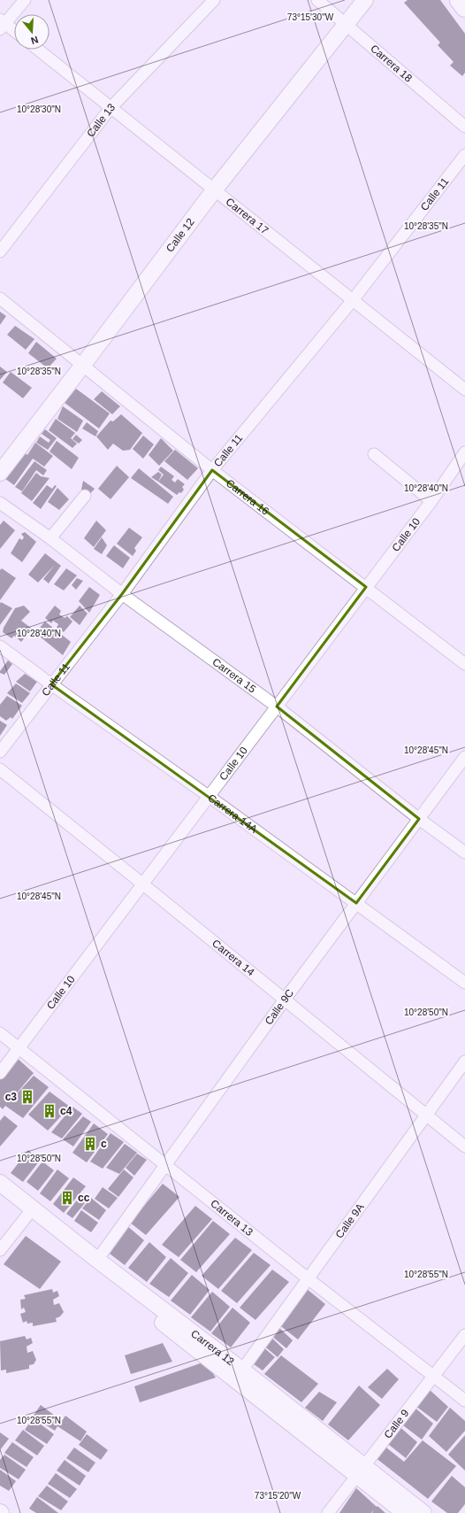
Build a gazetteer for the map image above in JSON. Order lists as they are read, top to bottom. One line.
{"streets":{"street":["Carrera 18","Calle 13","Calle 11","Carrera 17","Calle 12","Carrera 16","Calle 10","Carrera 15","Carrera 14A","Carrera 14","Calle 9C","Carrera 13","Calle 9A","Carrera 12","Calle 9"]},"crossings":[["Carrera 18","Calle 12"],["Calle 13","Carrera 17"],["Calle 11","Carrera 17"],["Calle 11","Carrera 16"],["Calle 11","Carrera 15"],["Calle 11","Carrera 14A"],["Carrera 17","Calle 12"],["Calle 12","Carrera 16"],["Carrera 16","Calle 10"],["Calle 10","Carrera 15"],["Calle 10","Carrera 14A"],["Calle 10","Carrera 14"],["Calle 10","Carrera 13"],["Carrera 15","Calle 9C"],["Carrera 14A","Calle 9C"],["Carrera 14","Calle 9C"],["Carrera 14","Calle 9A"],["Calle 9C","Carrera 13"],["Calle 9C","Carrera 12"],["Carrera 13","Calle 9A"],["Carrera 13","Calle 9"],["Calle 9A","Carrera 12"],["Carrera 12","Calle 9"]],"places":{"building":["c3","c4","c","cc"]},"north":"bottom","coordinates":["73°15'30\"W","10°28'30\"N","10°28'35\"N","10°28'40\"N","10°28'45\"N","10°28'50\"N","10°28'55\"N","73°15'20\"W"]}
